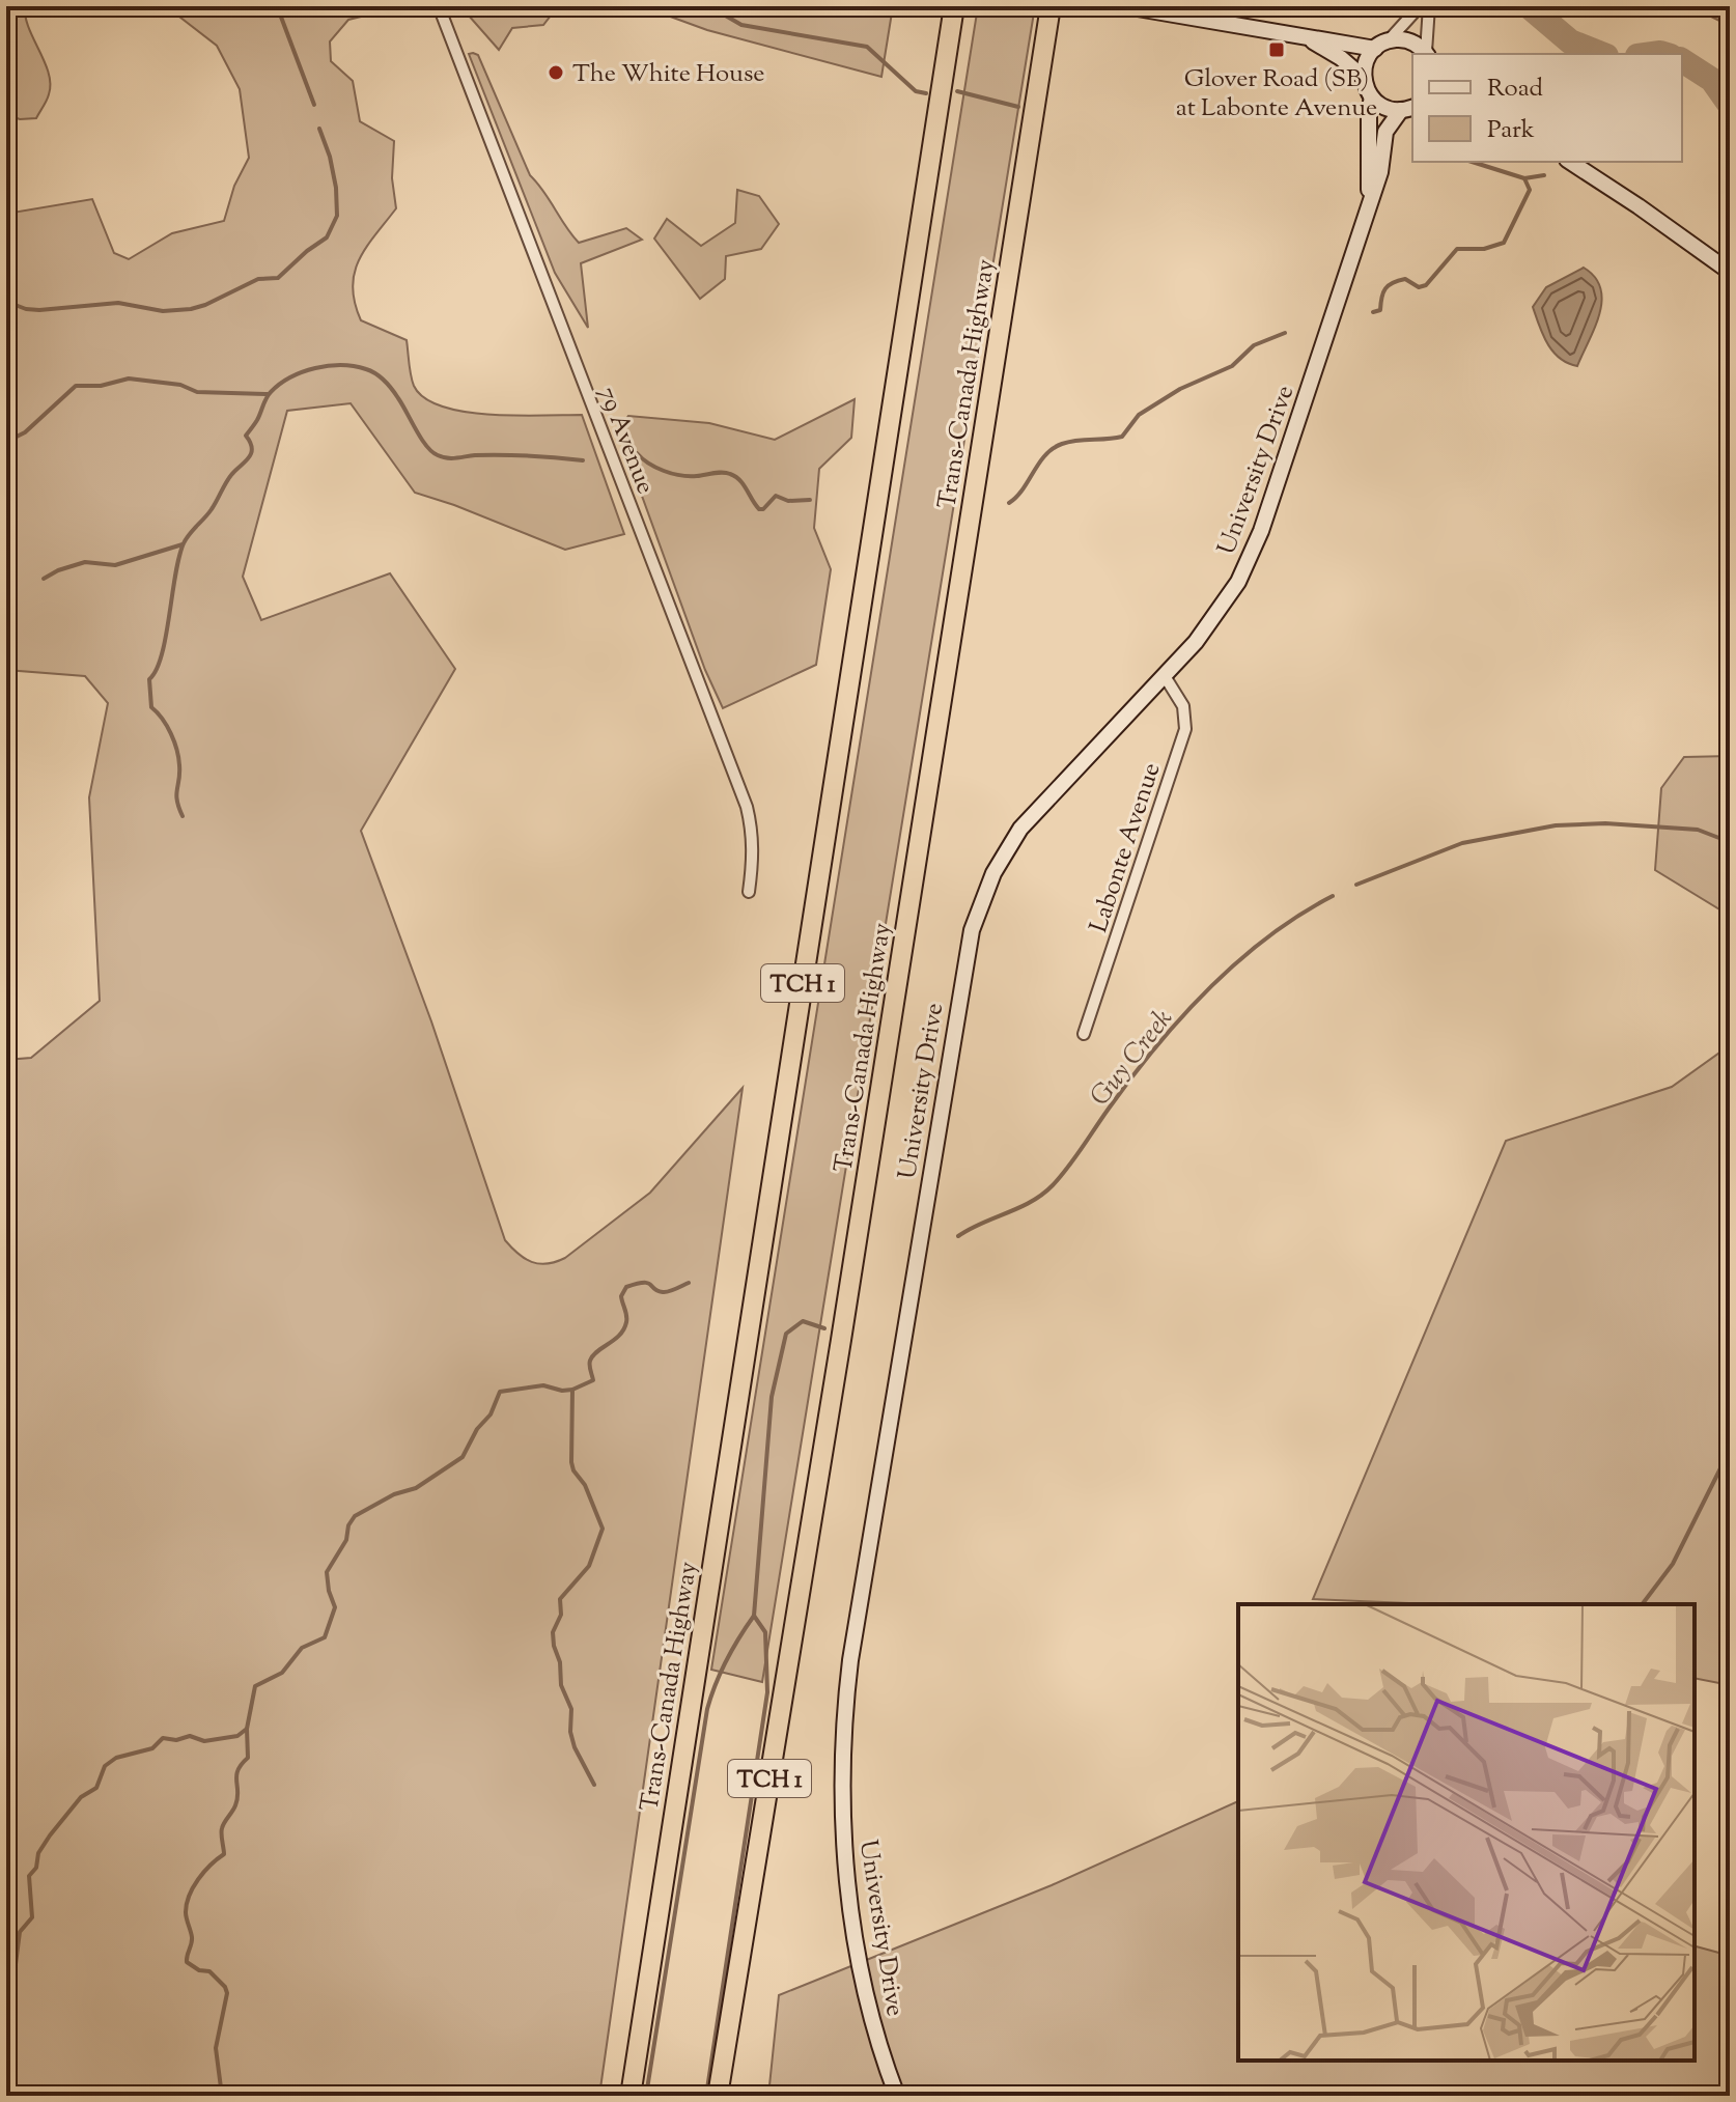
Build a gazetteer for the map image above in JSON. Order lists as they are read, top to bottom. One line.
{"streets":{"highway":["Trans-Canada Highway","TCH 1"],"street":["79 Avenue","University Drive","Labonte Avenue"]},"crossings":[["University Drive","Labonte Avenue"]],"water":["Guy Creek"],"places":{"transit":["Glover Road (SB) at Labonte Avenue"],"other":["The White House"]},"legend":["Road","Park"]}
